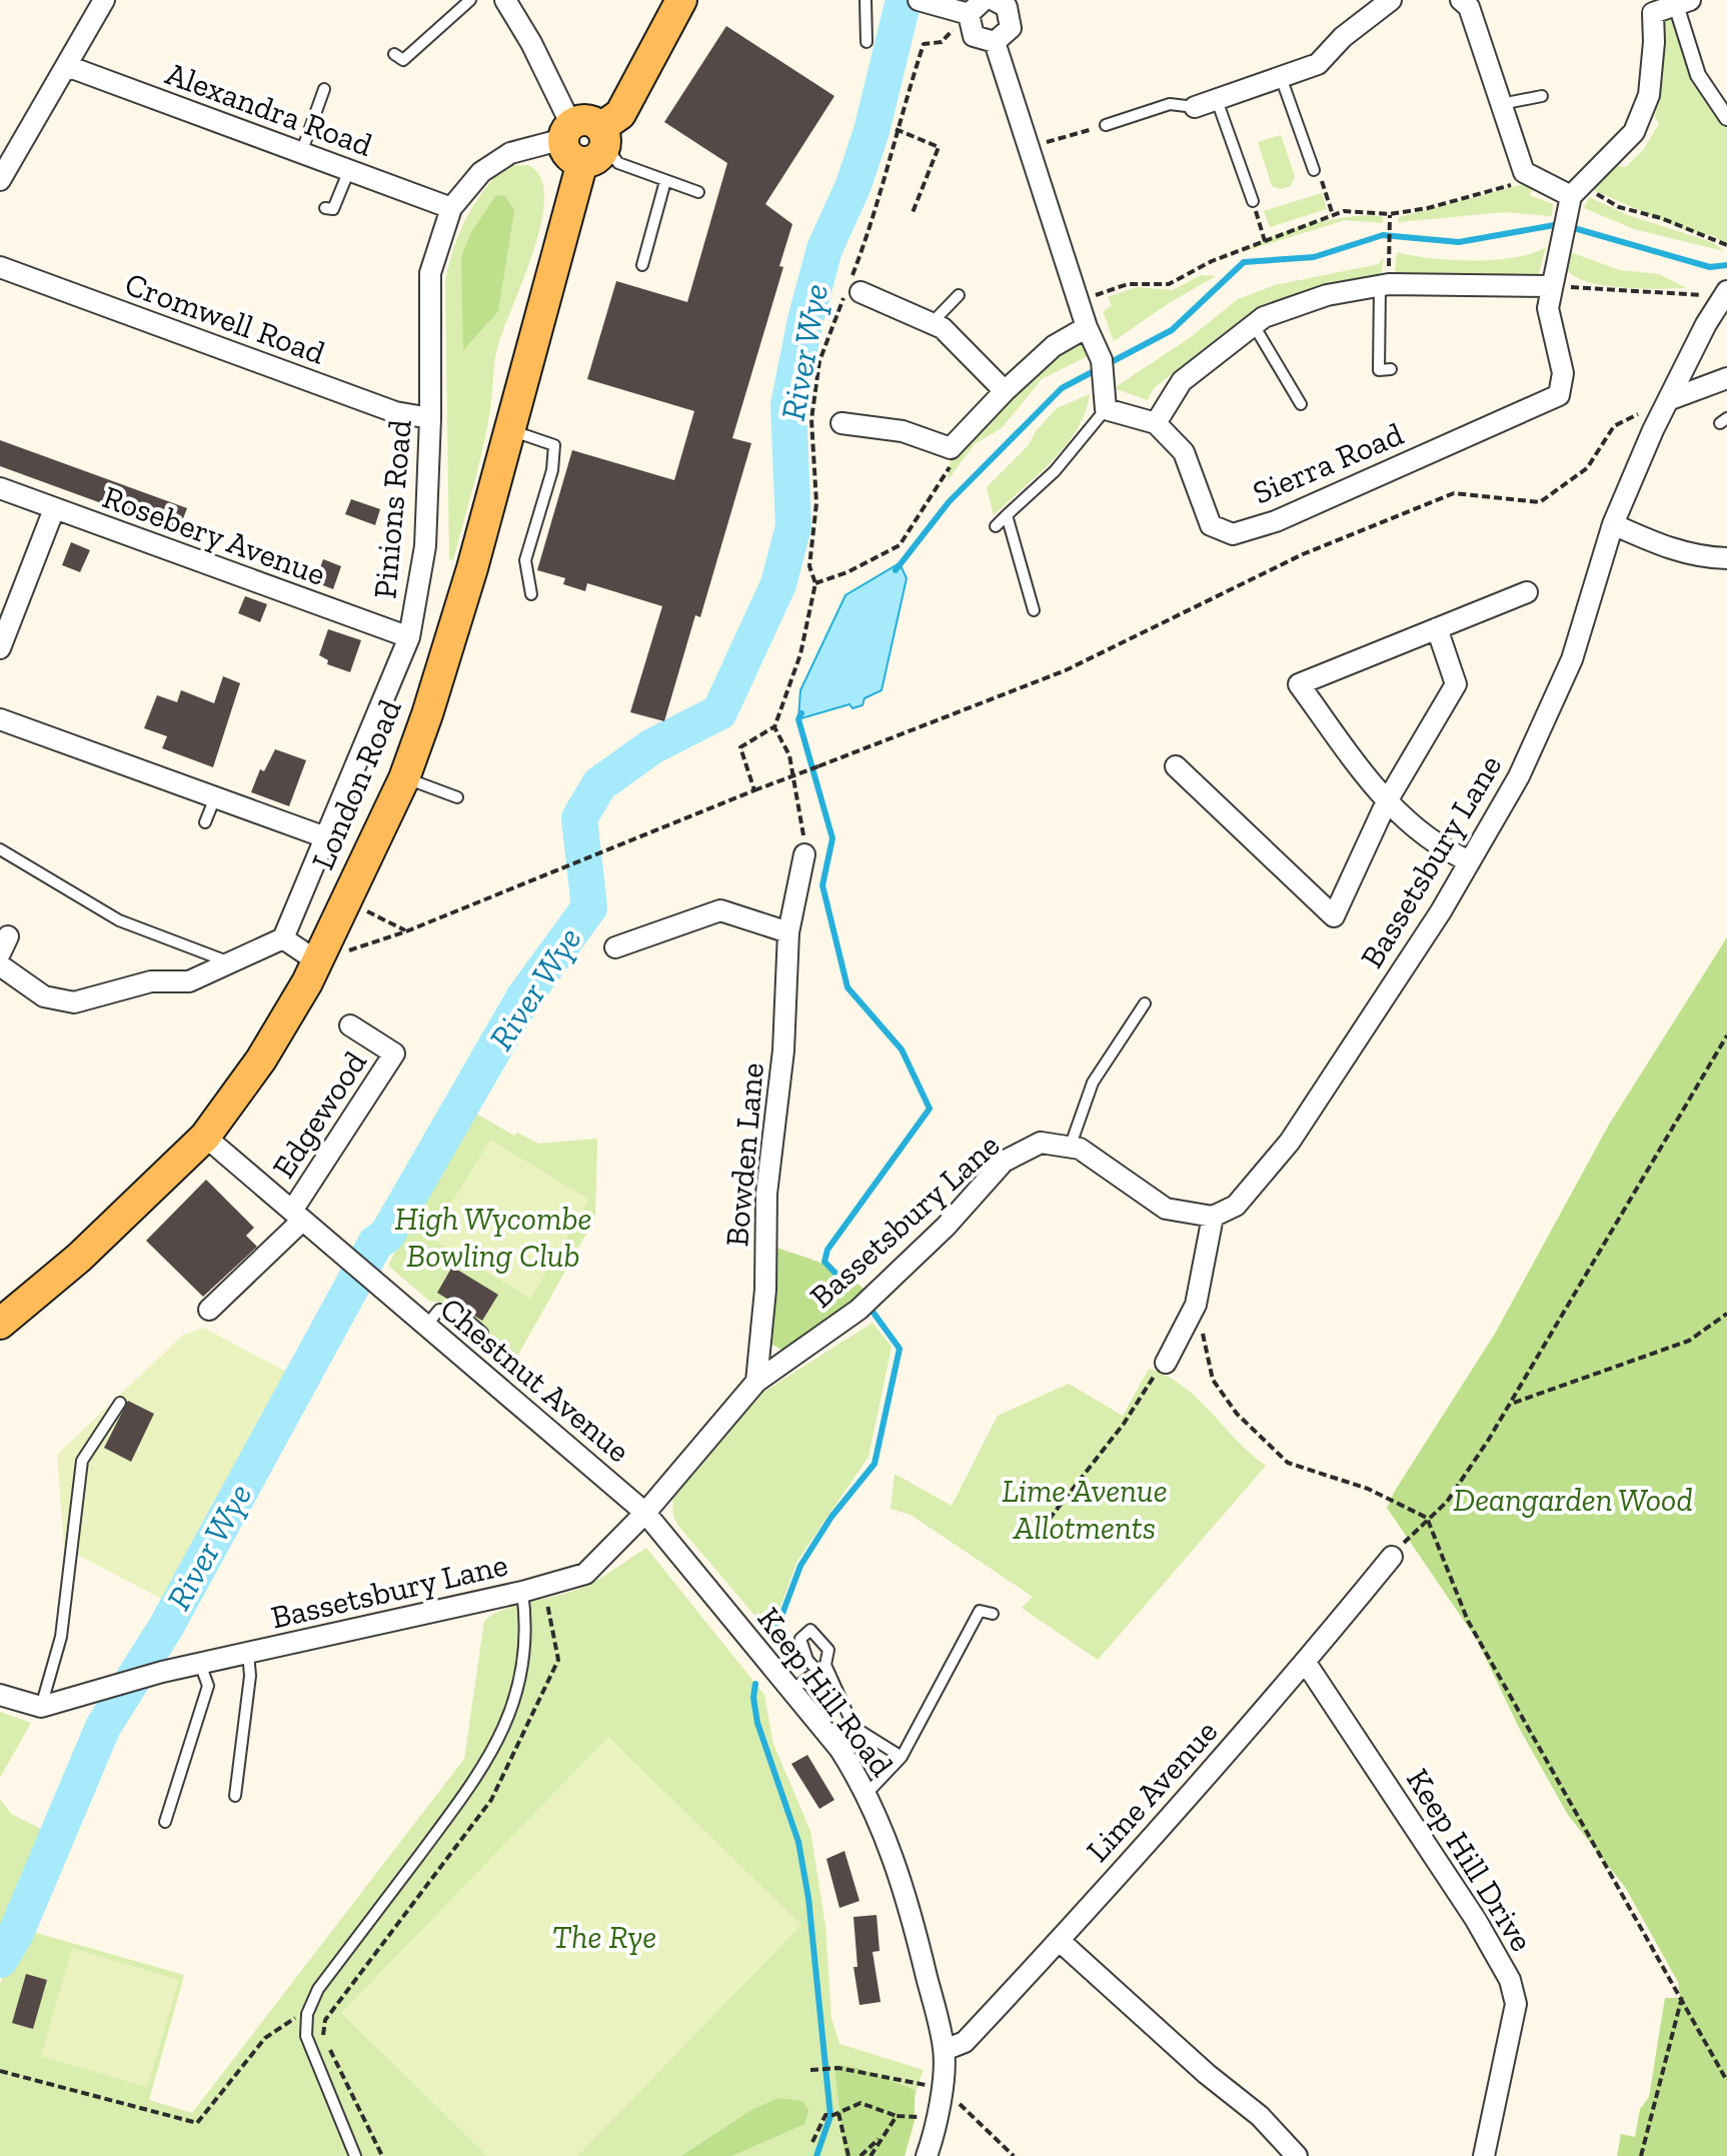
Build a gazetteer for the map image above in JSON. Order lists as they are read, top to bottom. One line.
{"streets":{"main road":["London Road"],"street":["Alexandra Road","Cromwell Road","Sierra Road","Pinions Road","Rosebery Avenue","Bassetsbury Lane","Edgewood","Bowden Lane","Chestnut Avenue","Keep Hill Road","Lime Avenue","Keep Hill Drive"]},"crossings":[["Alexandra Road","Pinions Road"],["Cromwell Road","Pinions Road"],["Pinions Road","Rosebery Avenue"],["Pinions Road","London Road"],["London Road","Chestnut Avenue"],["Bassetsbury Lane","Bowden Lane"],["Bassetsbury Lane","Chestnut Avenue"],["Bassetsbury Lane","Keep Hill Road"],["Edgewood","Chestnut Avenue"],["Chestnut Avenue","Keep Hill Road"],["Keep Hill Road","Lime Avenue"],["Lime Avenue","Keep Hill Drive"]],"water":["River Wye"],"parks":["High Wycombe Bowling Club","Lime Avenue Allotments","Deangarden Wood","The Rye"]}
